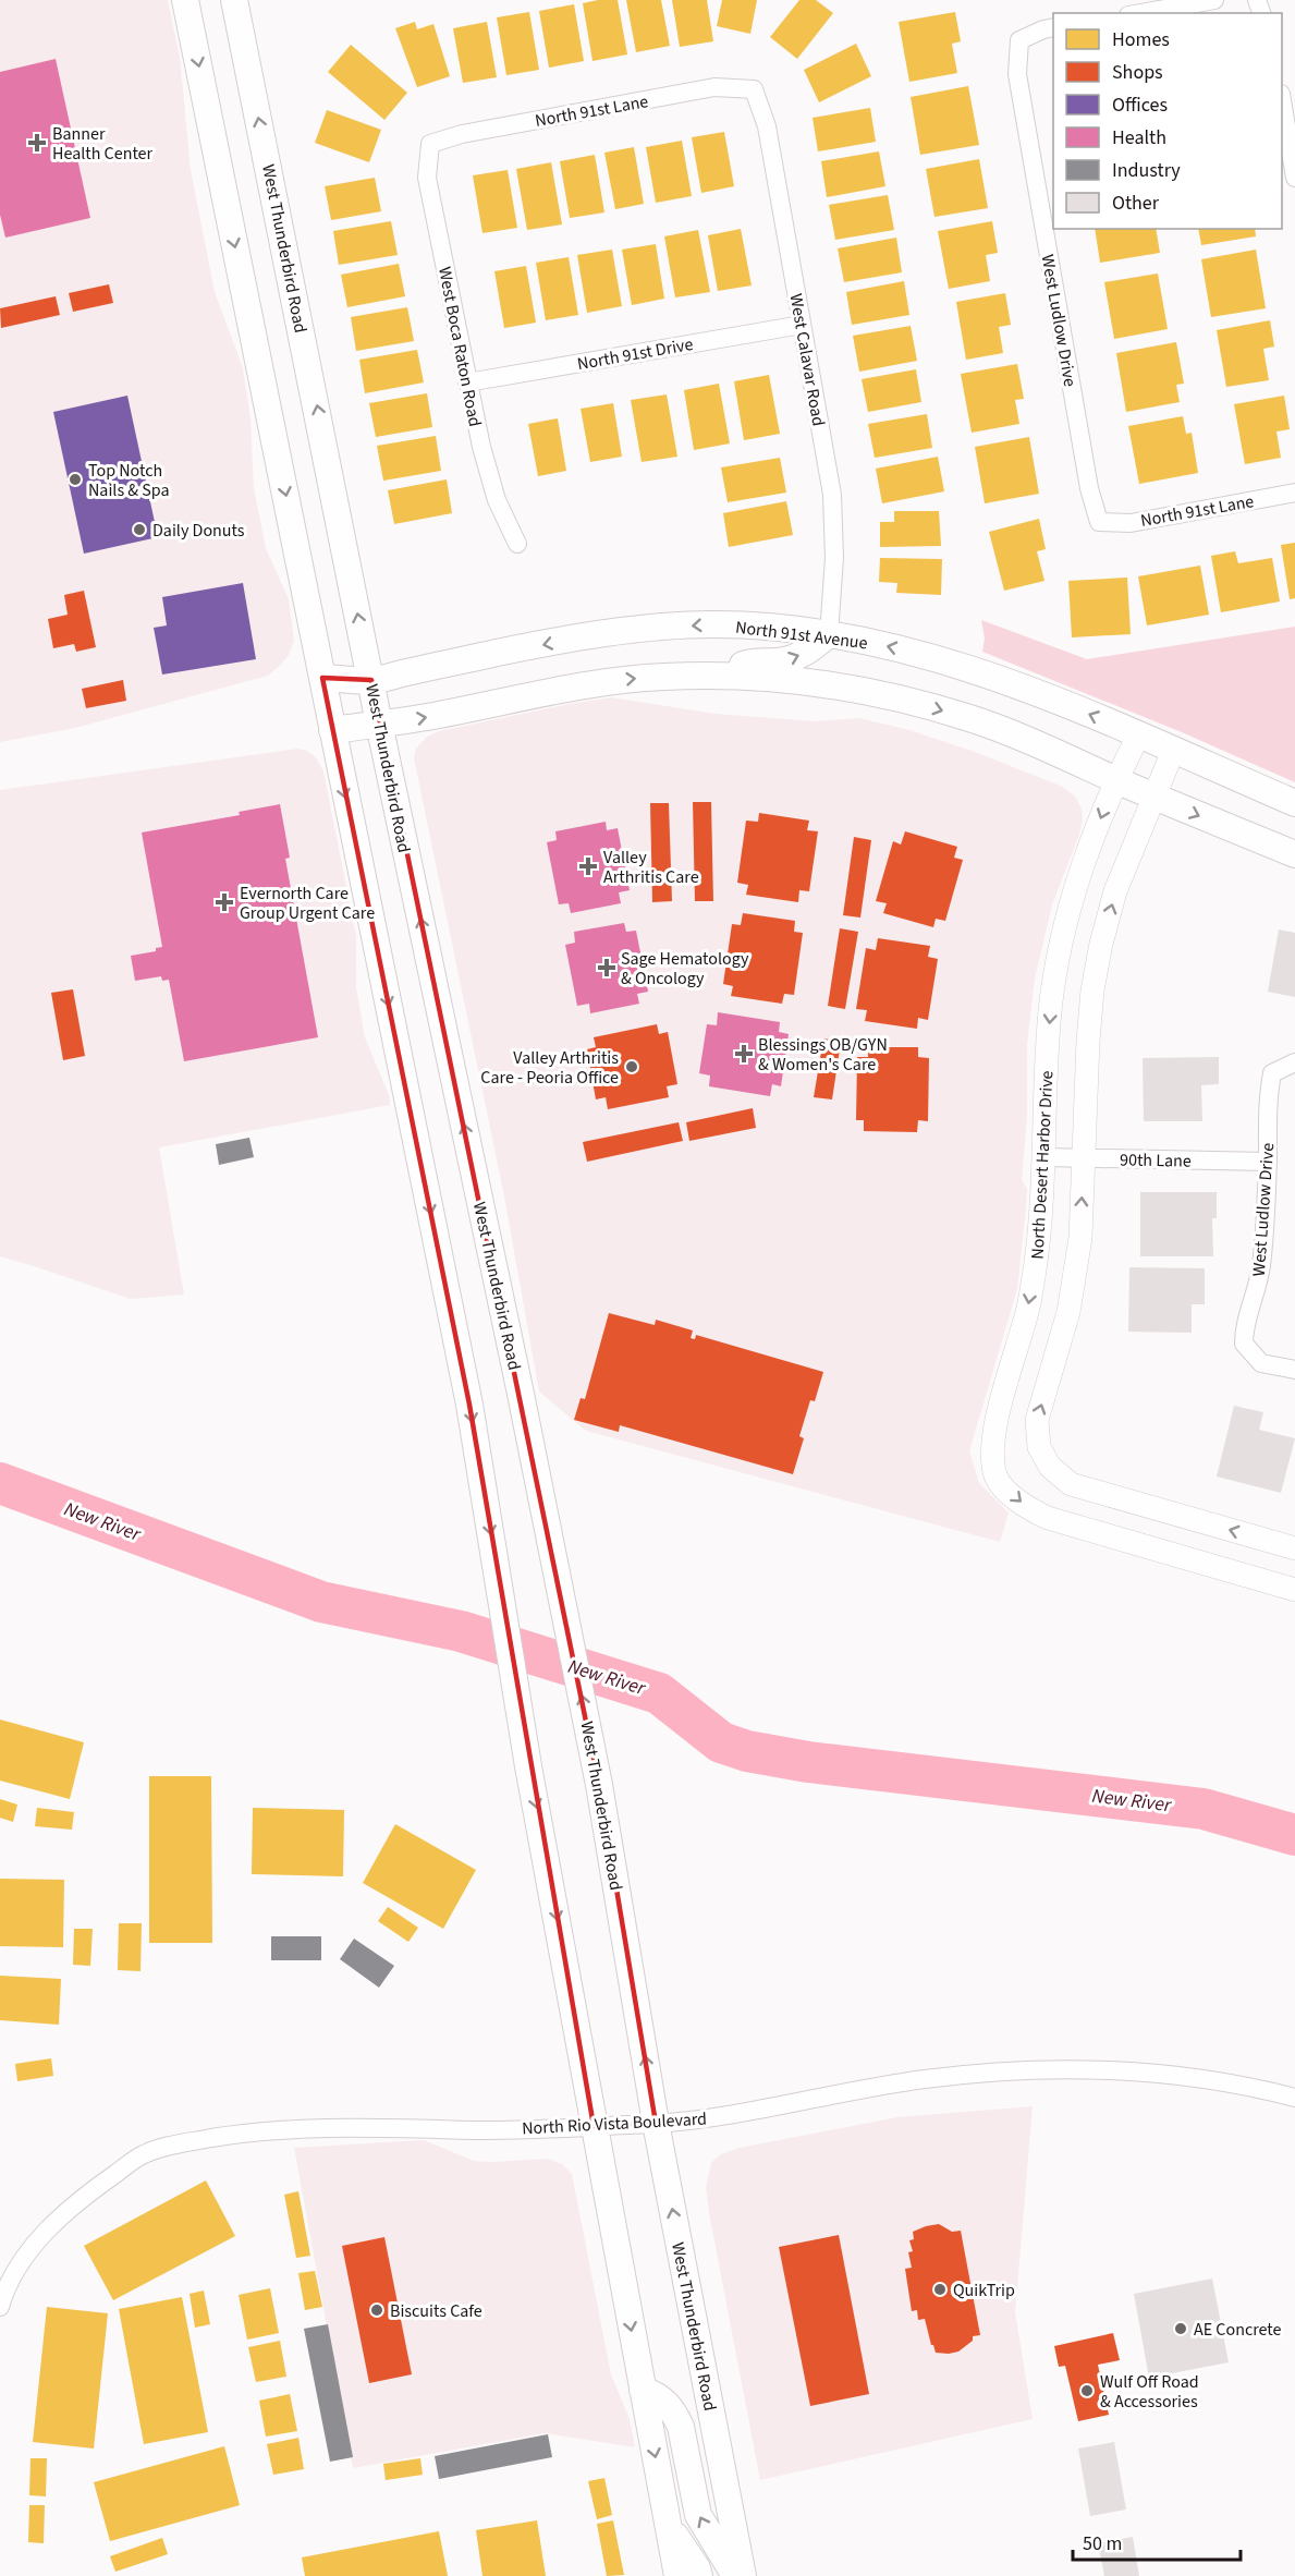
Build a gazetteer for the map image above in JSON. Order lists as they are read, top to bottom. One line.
{"streets":{"main road":["West Thunderbird Road","North 91st Avenue"],"street":["North 91st Lane","West Ludlow Drive","West Boca Raton Road","North 91st Drive","West Calavar Road","90th Lane","North Desert Harbor Drive","North Rio Vista Boulevard"]},"crossings":[["North 91st Lane","West Ludlow Drive"],["North 91st Lane","West Boca Raton Road"],["North 91st Lane","West Calavar Road"],["West Thunderbird Road","North 91st Avenue"],["West Thunderbird Road","North Rio Vista Boulevard"],["West Ludlow Drive","90th Lane"],["West Boca Raton Road","North 91st Drive"],["North 91st Drive","West Calavar Road"],["West Calavar Road","North 91st Avenue"],["North 91st Avenue","North Desert Harbor Drive"],["90th Lane","North Desert Harbor Drive"]],"water":["New River"],"places":{"health":["Banner Health Center","Valley Arthritis Care","Evernorth Care Group Urgent Care","Sage Hematology & Oncology","Blessings OB/GYN & Women's Care"],"other":["Top Notch Nails & Spa","Daily Donuts","Valley Arthritis Care - Peoria Office","QuikTrip","Biscuits Cafe","AE Concrete","Wulf Off Road & Accessories"]},"legend":["Homes","Shops","Offices","Health","Industry","Other"],"scale_bar":"50 m"}
